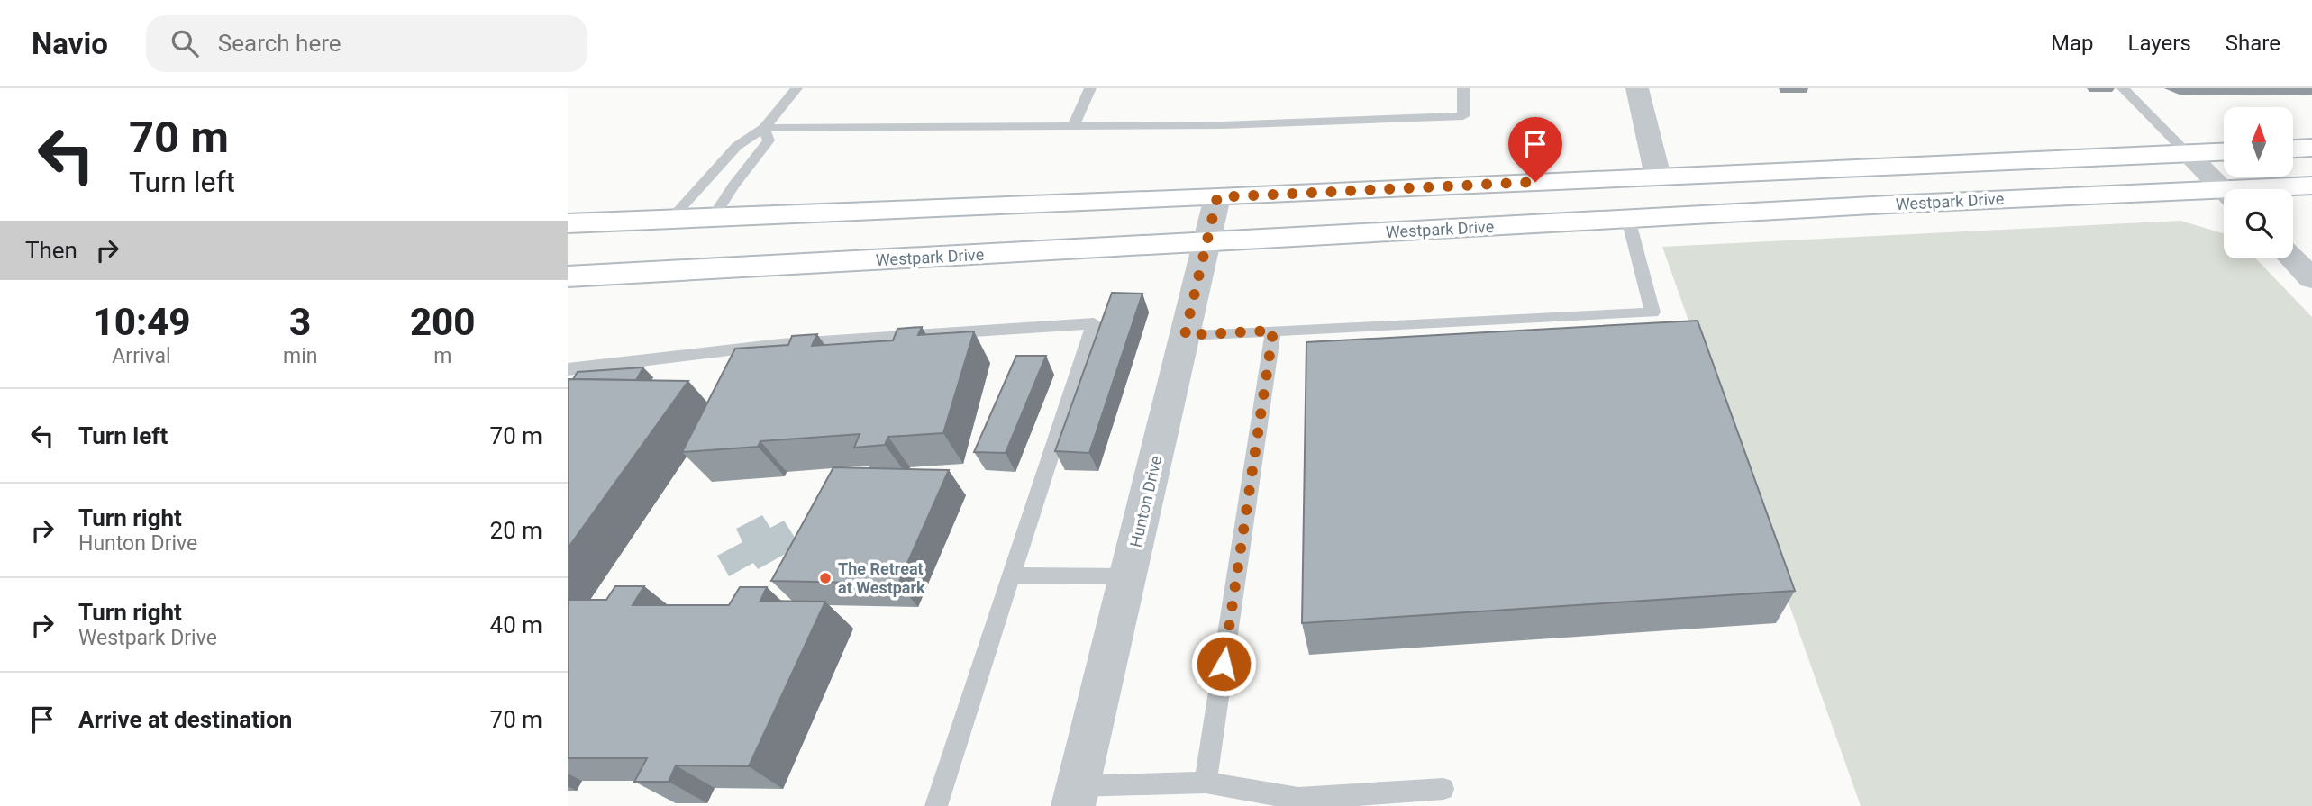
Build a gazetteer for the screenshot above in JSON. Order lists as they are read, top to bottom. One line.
{"streets":{"main road":["Westpark Drive"],"street":["Hunton Drive"]},"crossings":[["Westpark Drive","Hunton Drive"]],"places":["The Retreat at Westpark"],"north":"top","page":{"header":"Navio","search":"Search here","nav":["Map","Layers","Share"],"turn":["70 m","Turn left"],"then":"Then","eta":["10:49","Arrival","3","min","200","m"],"list":[{"name":"Turn left","value":"70 m"},{"name":"Turn right","note":"Hunton Drive","value":"20 m"},{"name":"Turn right","note":"Westpark Drive","value":"40 m"},{"name":"Arrive at destination","value":"70 m"}]}}
